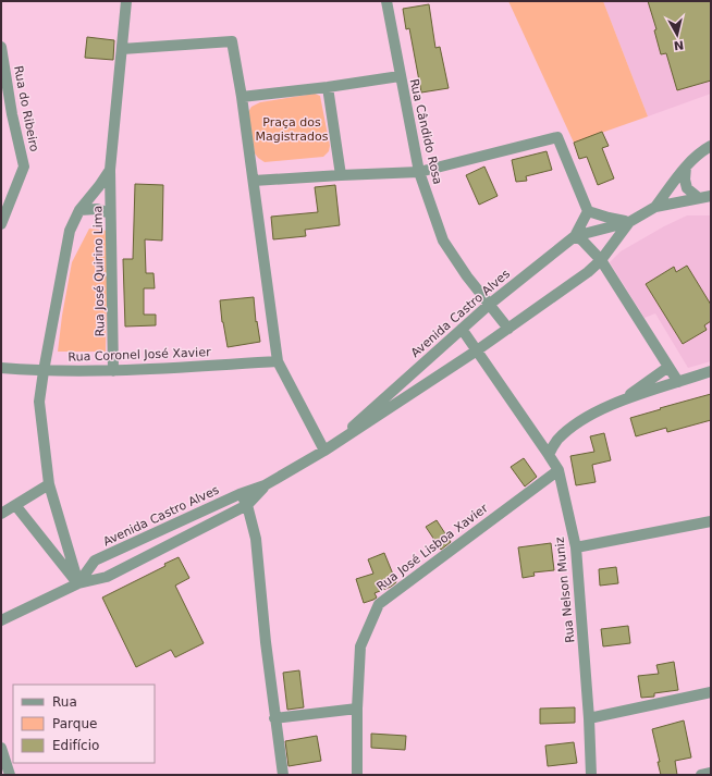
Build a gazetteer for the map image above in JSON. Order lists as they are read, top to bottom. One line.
{"streets":{"street":["Rua do Ribeiro","Rua Cândido Rosa","Rua José Quirino Lima","Avenida Castro Alves","Rua Coronel José Xavier","Rua José Lisboa Xavier","Rua Nelson Muniz"]},"crossings":[["Rua Cândido Rosa","Avenida Castro Alves"],["Rua José Quirino Lima","Avenida Castro Alves"],["Rua José Quirino Lima","Rua Coronel José Xavier"],["Avenida Castro Alves","Rua Nelson Muniz"],["Rua José Lisboa Xavier","Rua Nelson Muniz"]],"parks":["Praça dos Magistrados"],"legend":["Rua","Parque","Edifício"],"north":"bottom"}
